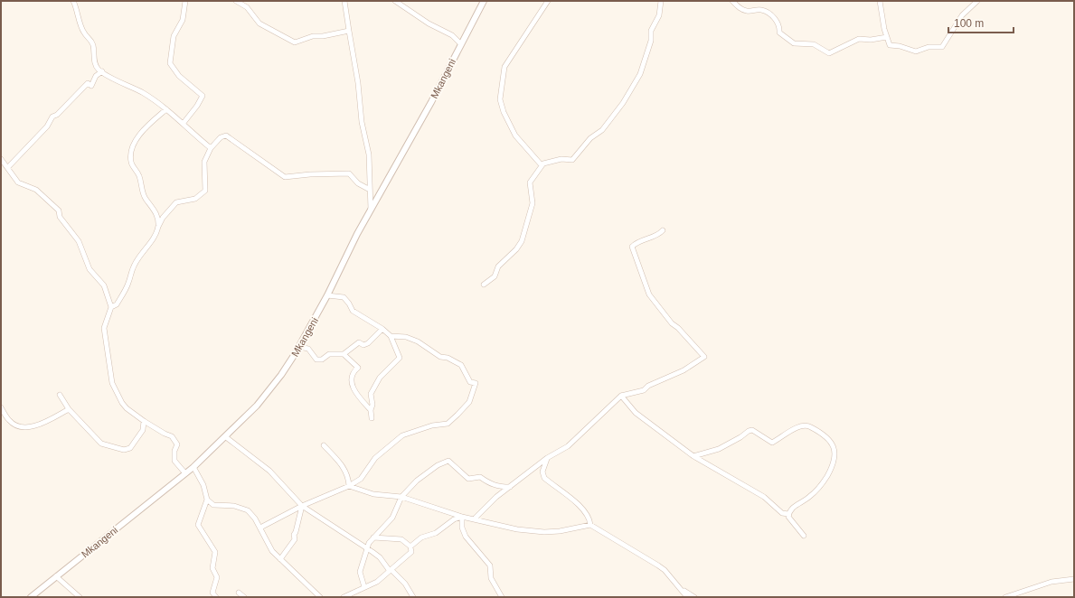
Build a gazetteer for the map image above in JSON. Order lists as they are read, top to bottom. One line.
{"streets":{"street":["Mkangeni"]},"scale_bar":"100 m"}
